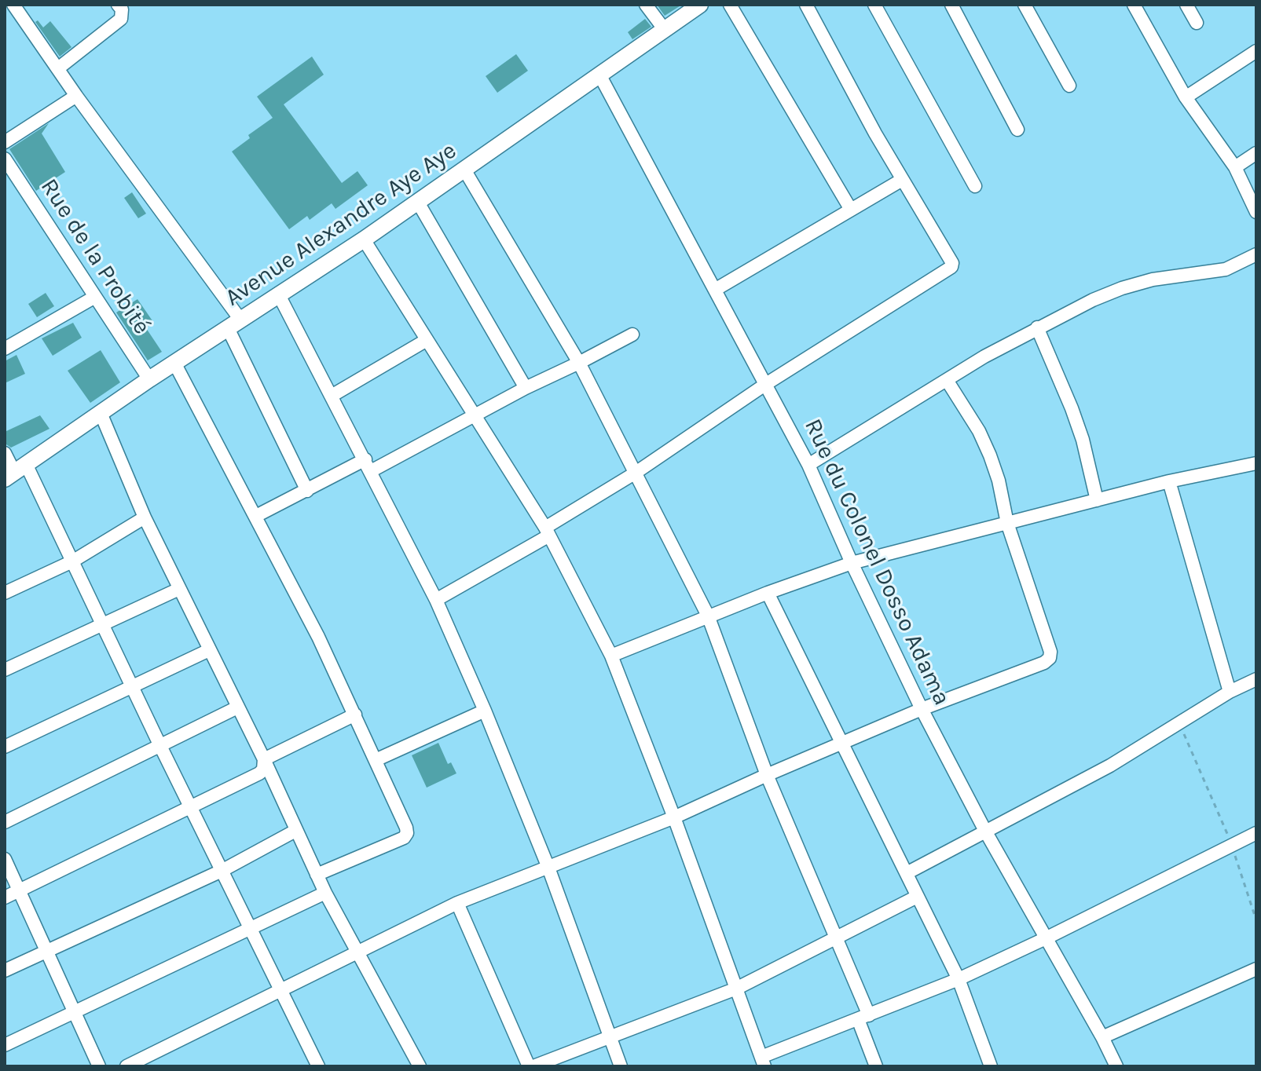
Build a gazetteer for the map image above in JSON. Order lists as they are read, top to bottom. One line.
{"streets":{"street":["Avenue Alexandre Aye Aye","Rue de la Probité","Rue du Colonel Dosso Adama"]},"crossings":[["Avenue Alexandre Aye Aye","Rue de la Probité"],["Avenue Alexandre Aye Aye","Rue du Colonel Dosso Adama"]]}
